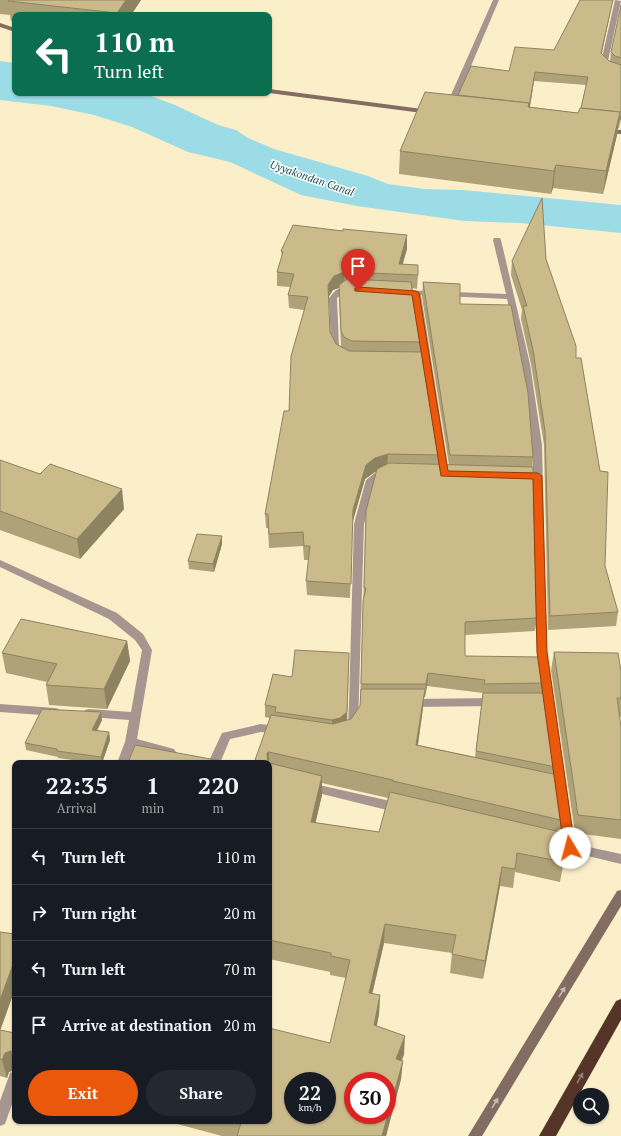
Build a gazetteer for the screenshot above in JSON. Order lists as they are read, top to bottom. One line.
{"water":["Uyyakondan Canal"],"page":{"turn":["110 m","Turn left"],"eta":["22:35","Arrival","1","min","220","m"],"list":[{"name":"Turn left","value":"110 m"},{"name":"Turn right","value":"20 m"},{"name":"Turn left","value":"70 m"},{"name":"Arrive at destination","value":"20 m"}],"buttons":["Exit","Share"],"speed":"22 km/h","limit":"30"}}
